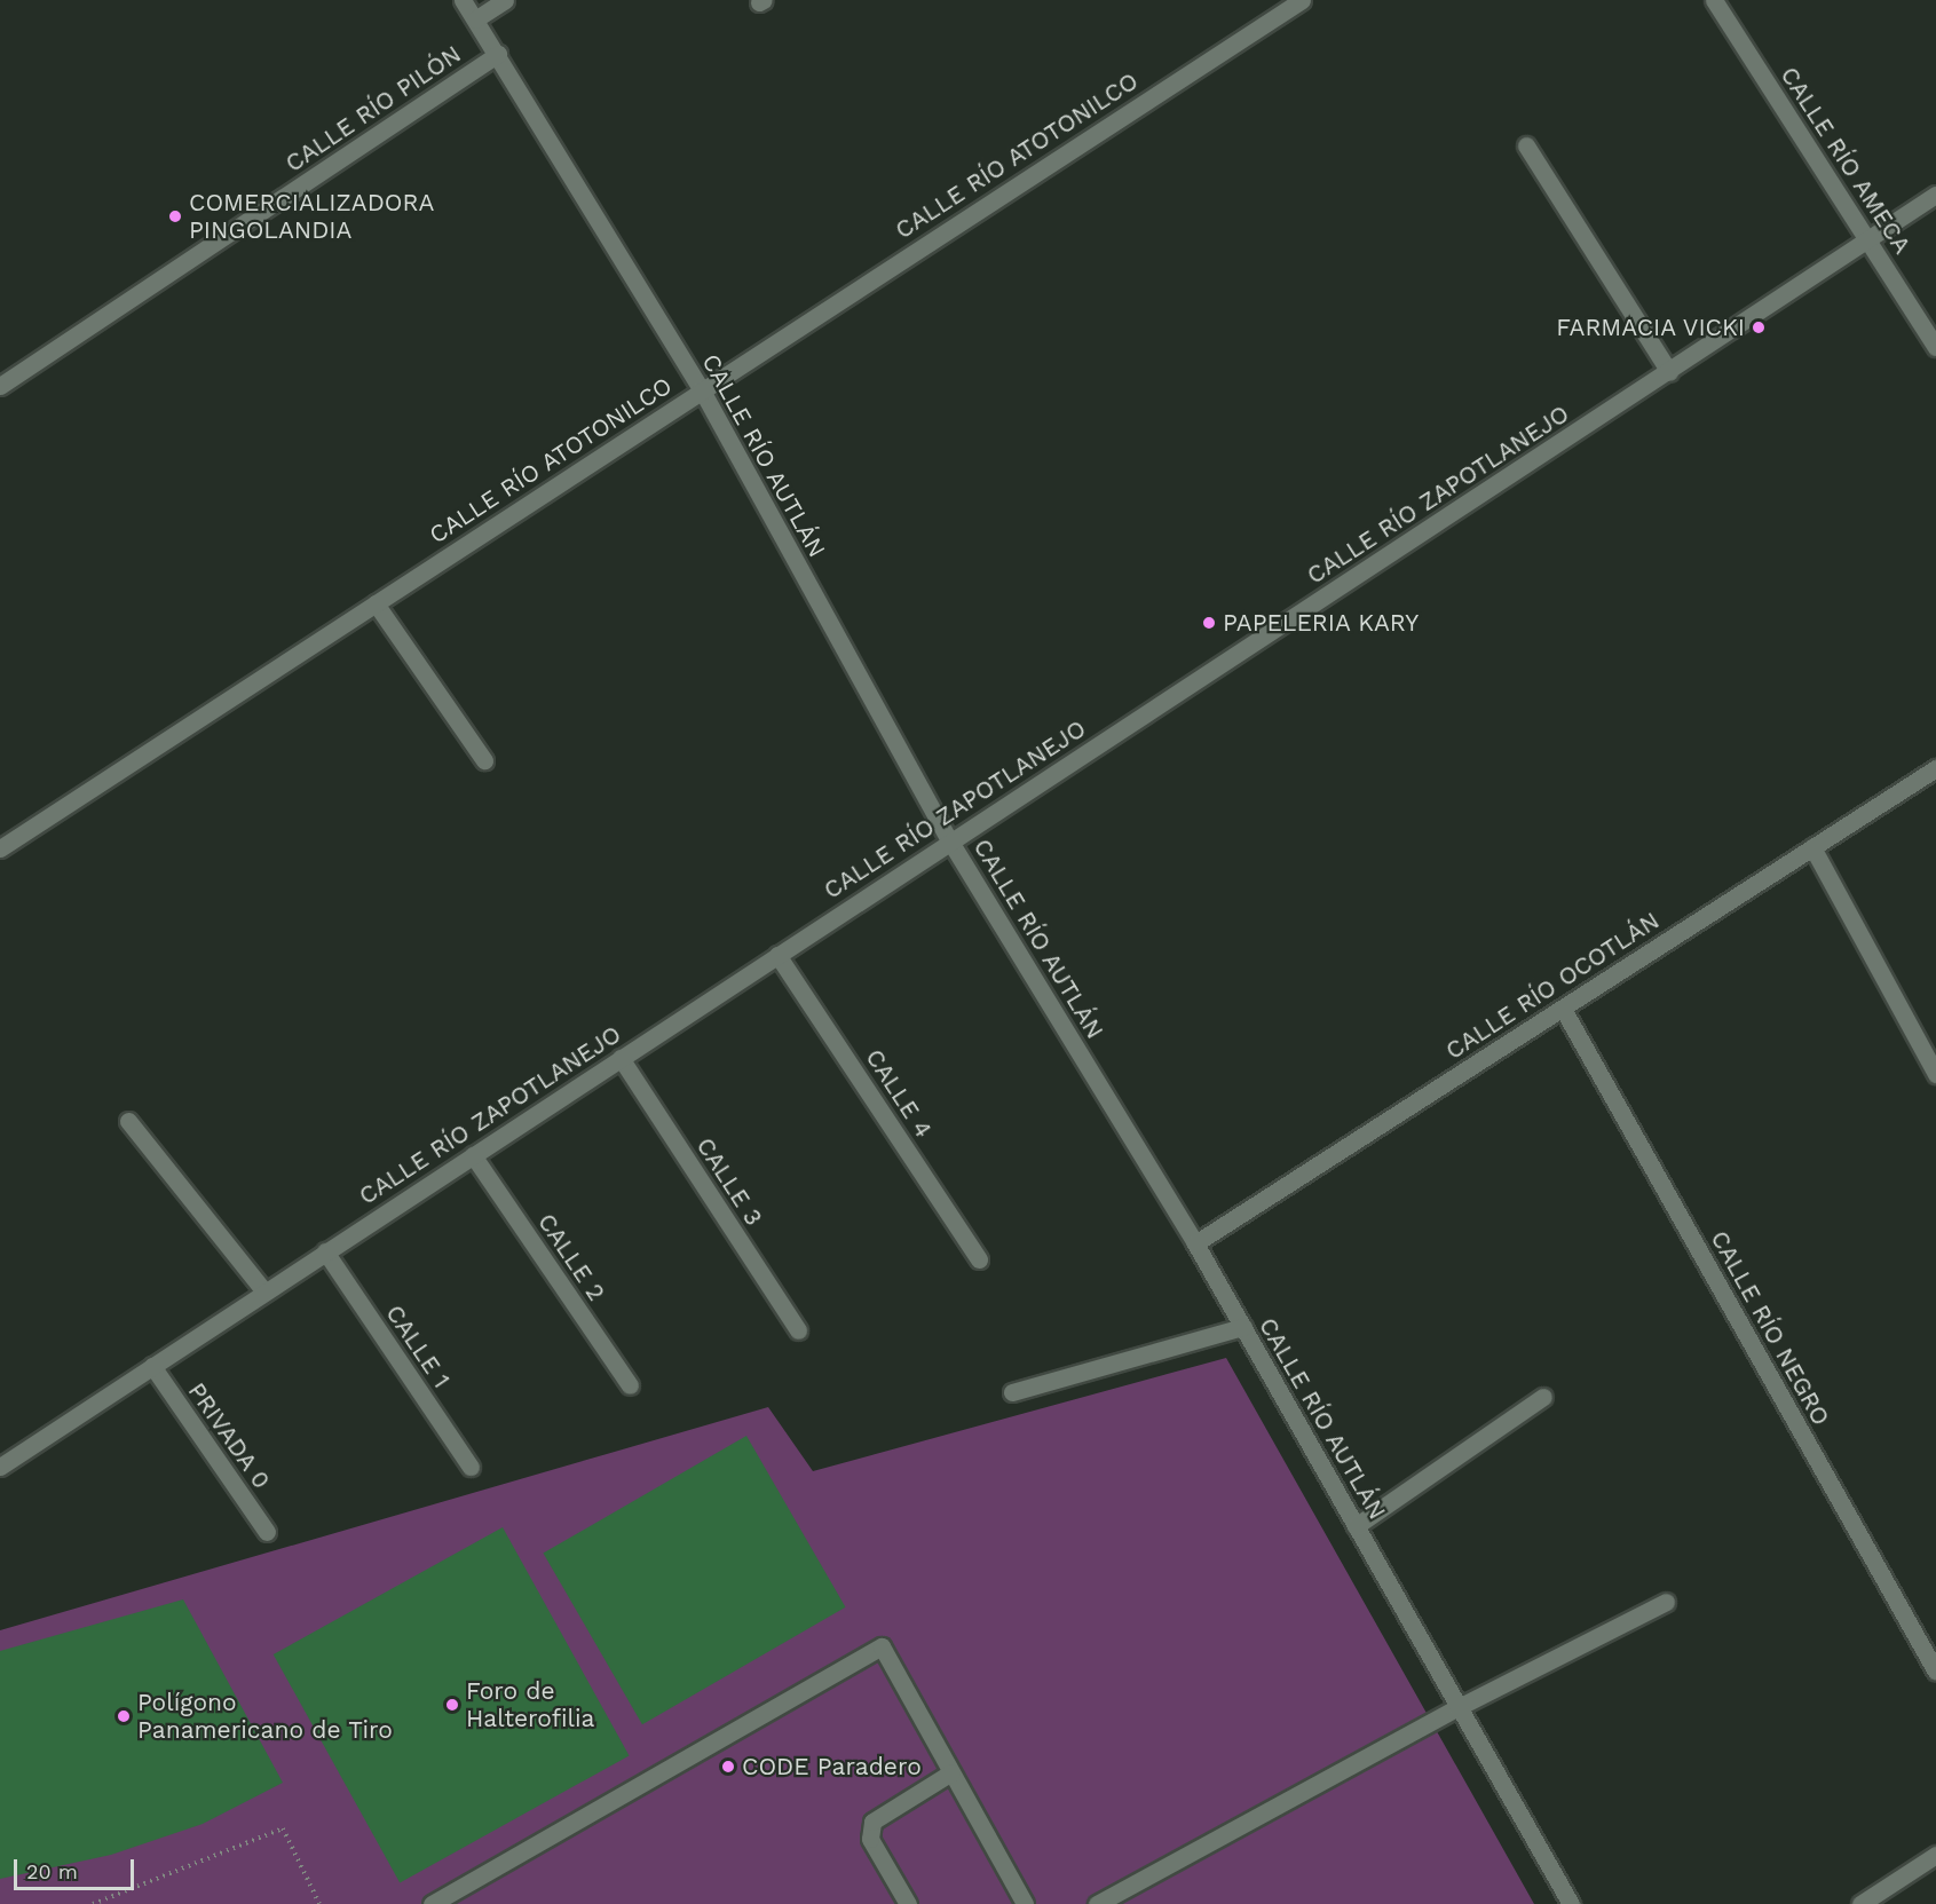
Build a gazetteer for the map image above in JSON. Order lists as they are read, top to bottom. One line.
{"streets":{"street":["CALLE RÍO PILÓN","CALLE RÍO ATOTONILCO","CALLE RÍO AMECA","CALLE RÍO AUTLÁN","CALLE RÍO ZAPOTLANEJO","CALLE RÍO OCOTLÁN","CALLE 4","CALLE 3","CALLE 2","CALLE RÍO NEGRO","CALLE 1","PRIVADA 0"]},"crossings":[["CALLE RÍO PILÓN","CALLE RÍO AUTLÁN"],["CALLE RÍO ATOTONILCO","CALLE RÍO AUTLÁN"],["CALLE RÍO AMECA","CALLE RÍO ZAPOTLANEJO"],["CALLE RÍO AUTLÁN","CALLE RÍO ZAPOTLANEJO"],["CALLE RÍO AUTLÁN","CALLE RÍO OCOTLÁN"],["CALLE RÍO ZAPOTLANEJO","CALLE 4"],["CALLE RÍO ZAPOTLANEJO","CALLE 3"],["CALLE RÍO ZAPOTLANEJO","CALLE 2"],["CALLE RÍO ZAPOTLANEJO","CALLE 1"],["CALLE RÍO ZAPOTLANEJO","PRIVADA 0"],["CALLE RÍO OCOTLÁN","CALLE RÍO NEGRO"]],"places":["COMERCIALIZADORA PINGOLANDIA","FARMACIA VICKI","PAPELERIA KARY","Foro de Halterofilia","Polígono Panamericano de Tiro","CODE Paradero"],"scale_bar":"20 m"}
